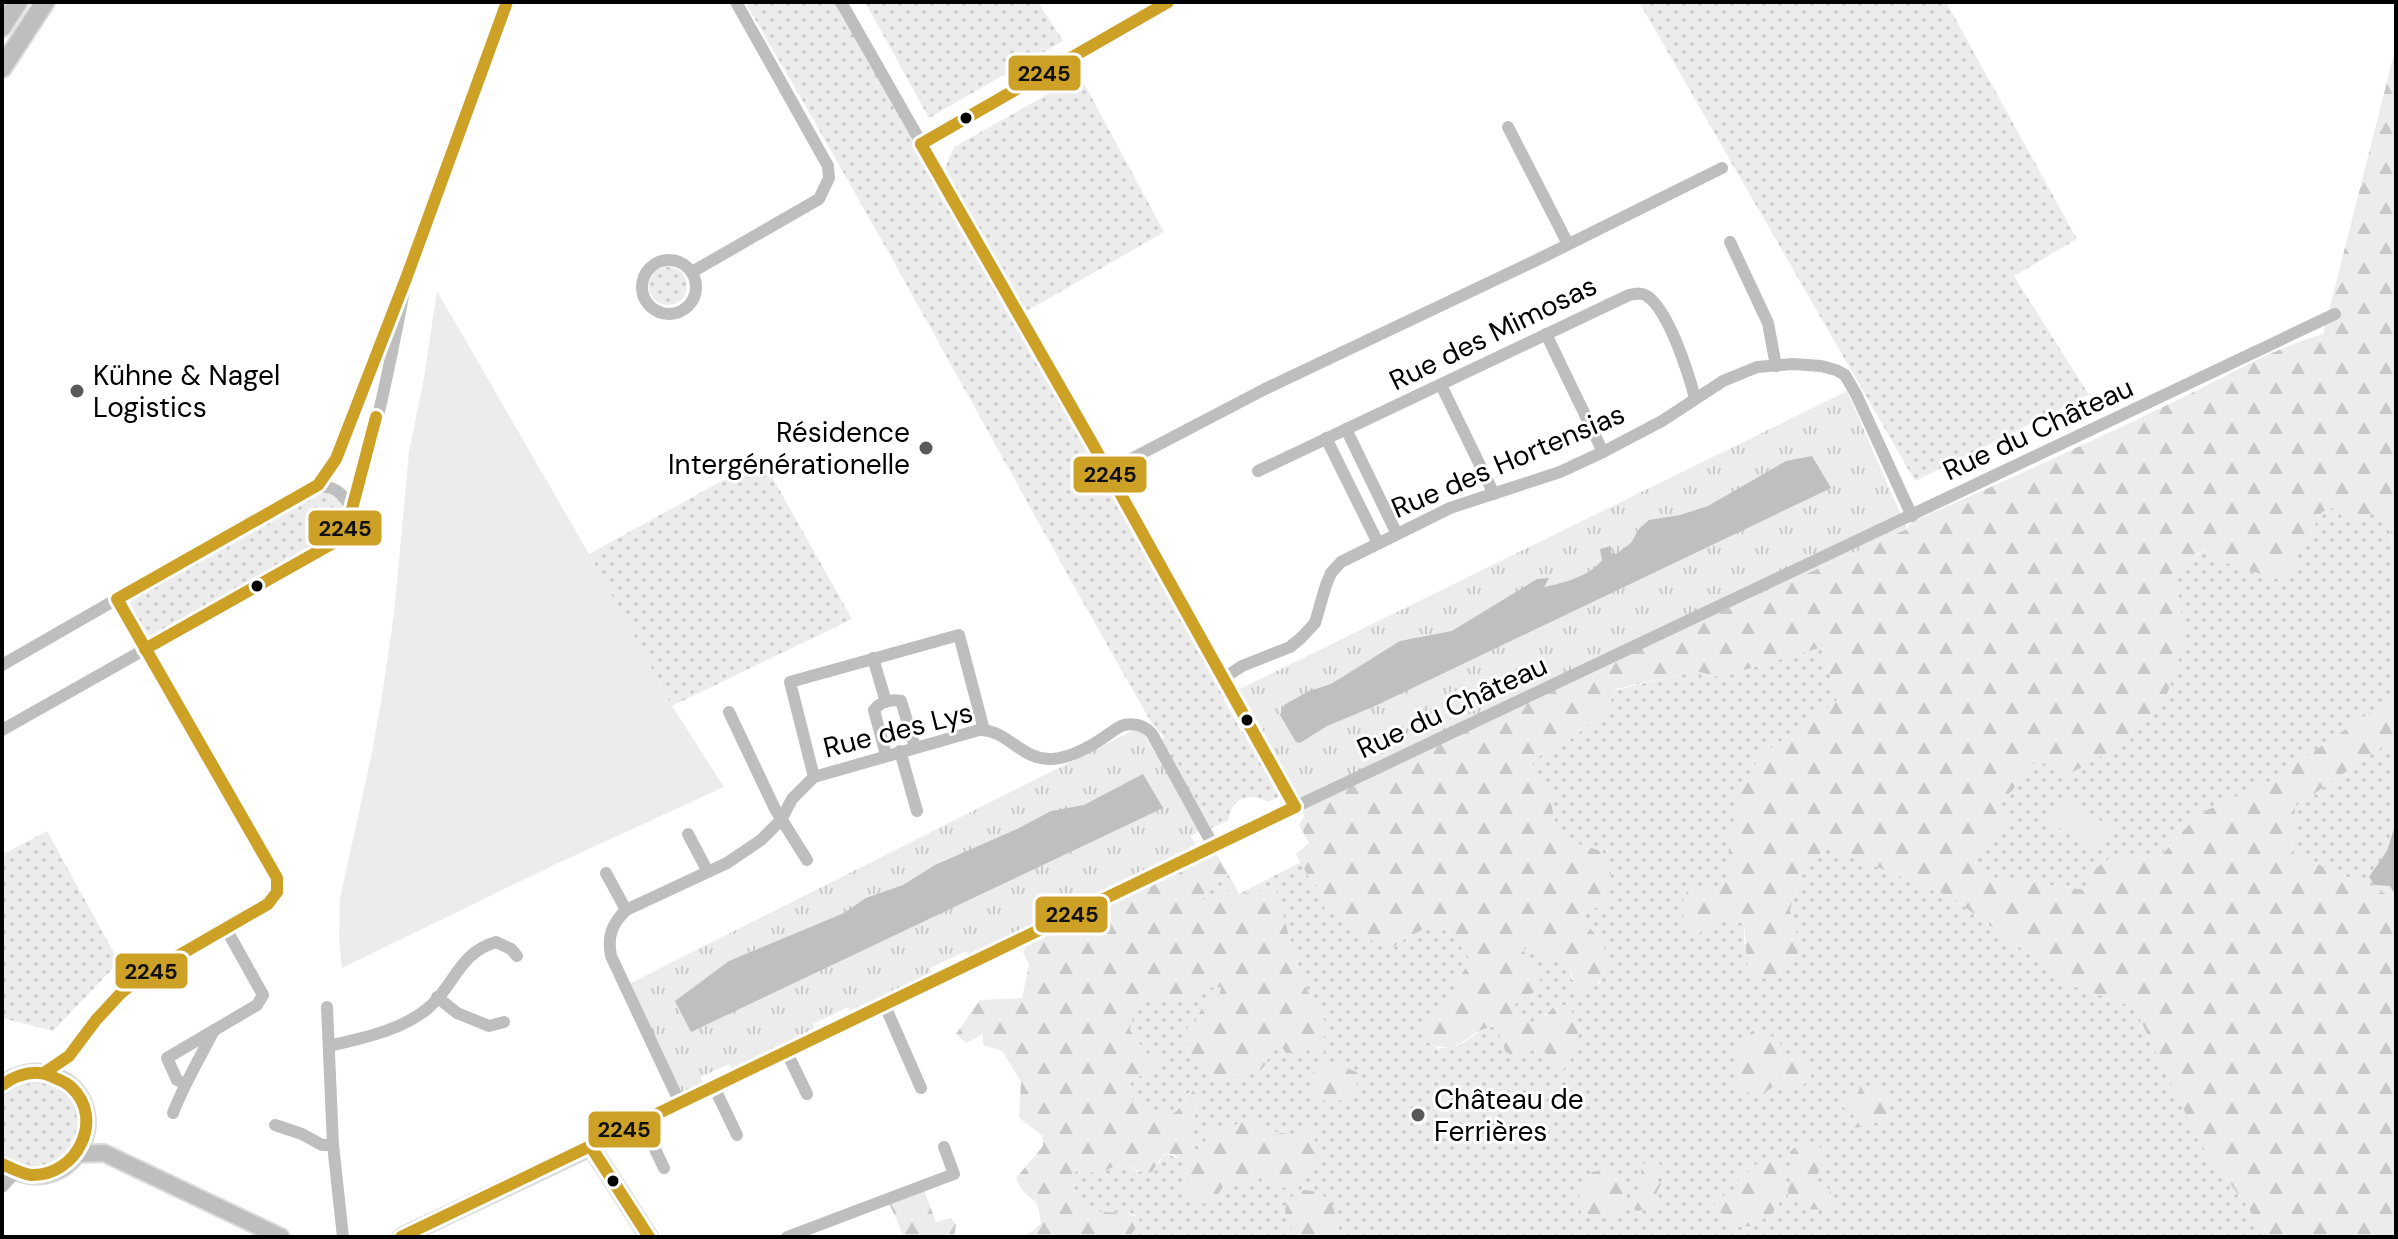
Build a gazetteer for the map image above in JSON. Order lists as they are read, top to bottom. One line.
{"streets":{"street":["Rue des Mimosas","Rue du Château","Rue des Hortensias","Rue des Lys"]},"crossings":[["Rue des Mimosas","Rue des Hortensias"],["Rue du Château","Rue des Hortensias"],["Rue du Château","Rue des Lys"]],"places":["Kühne & Nagel Logistics","Résidence Intergénérationelle","Château de Ferrières"],"lines":["transit line 2245"]}
